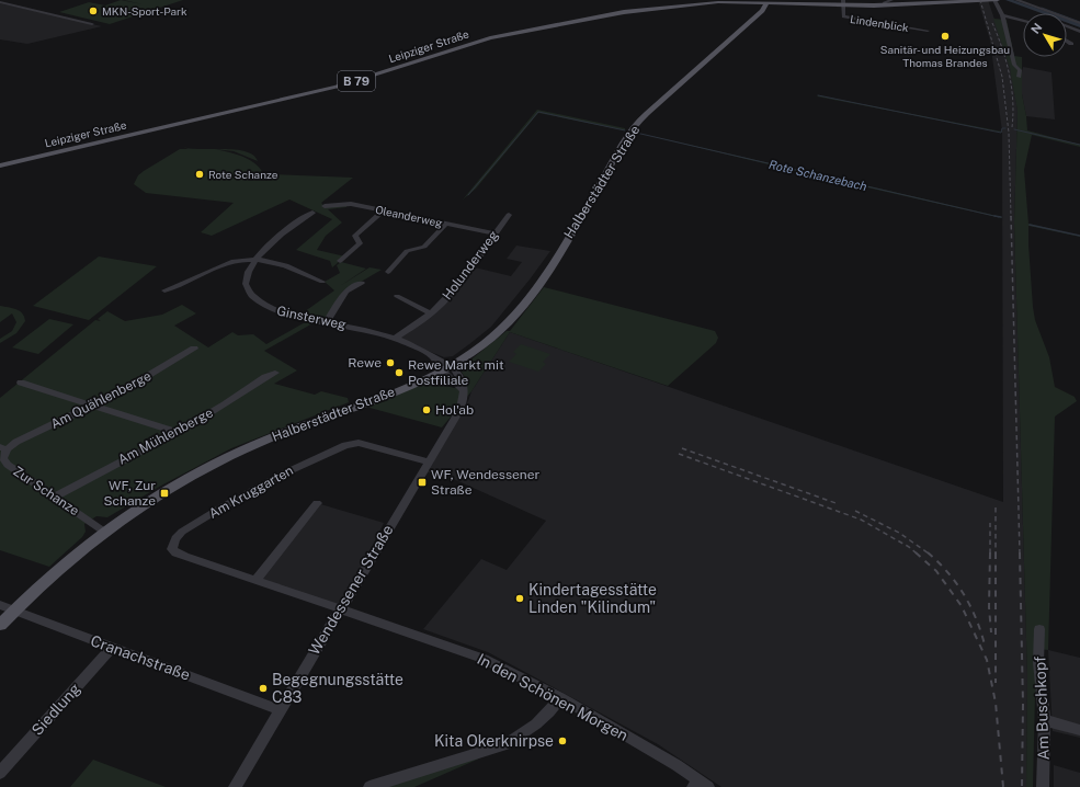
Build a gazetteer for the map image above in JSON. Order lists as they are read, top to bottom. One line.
{"streets":{"main road":["Leipziger Straße","B 79","Halberstädter Straße"],"street":["Lindenblick","Oleanderweg","Holunderweg","Ginsterweg","Am Quählenberge","Am Mühlenberge","Zur Schanze","Am Kruggarten","Wendessener Straße","Cranachstraße","In den Schönen Morgen","Am Buschkopf","Siedlung"]},"crossings":[["Lindenblick","B 79"],["Leipziger Straße","B 79"],["Leipziger Straße","Halberstädter Straße"],["B 79","Halberstädter Straße"],["Halberstädter Straße","Ginsterweg"],["Halberstädter Straße","Zur Schanze"],["Halberstädter Straße","Cranachstraße"],["Oleanderweg","Holunderweg"],["Holunderweg","Ginsterweg"],["Am Quählenberge","Zur Schanze"],["Am Mühlenberge","Zur Schanze"],["Am Kruggarten","Wendessener Straße"],["Am Kruggarten","In den Schönen Morgen"],["Wendessener Straße","Cranachstraße"],["Wendessener Straße","In den Schönen Morgen"],["Cranachstraße","Siedlung"]],"water":["Rote Schanzebach"],"places":{"other":["MKN-Sport-Park","Sanitär- und Heizungsbau Thomas Brandes","Rote Schanze","Rewe","Rewe Markt mit Postfiliale","Hol'ab","Kindertagesstätte Linden \"Kilindum\"","Begegnungsstätte C83","Kita Okerknirpse"],"transit":["WF, Wendessener Straße","WF, Zur Schanze"]},"north":"top left"}
